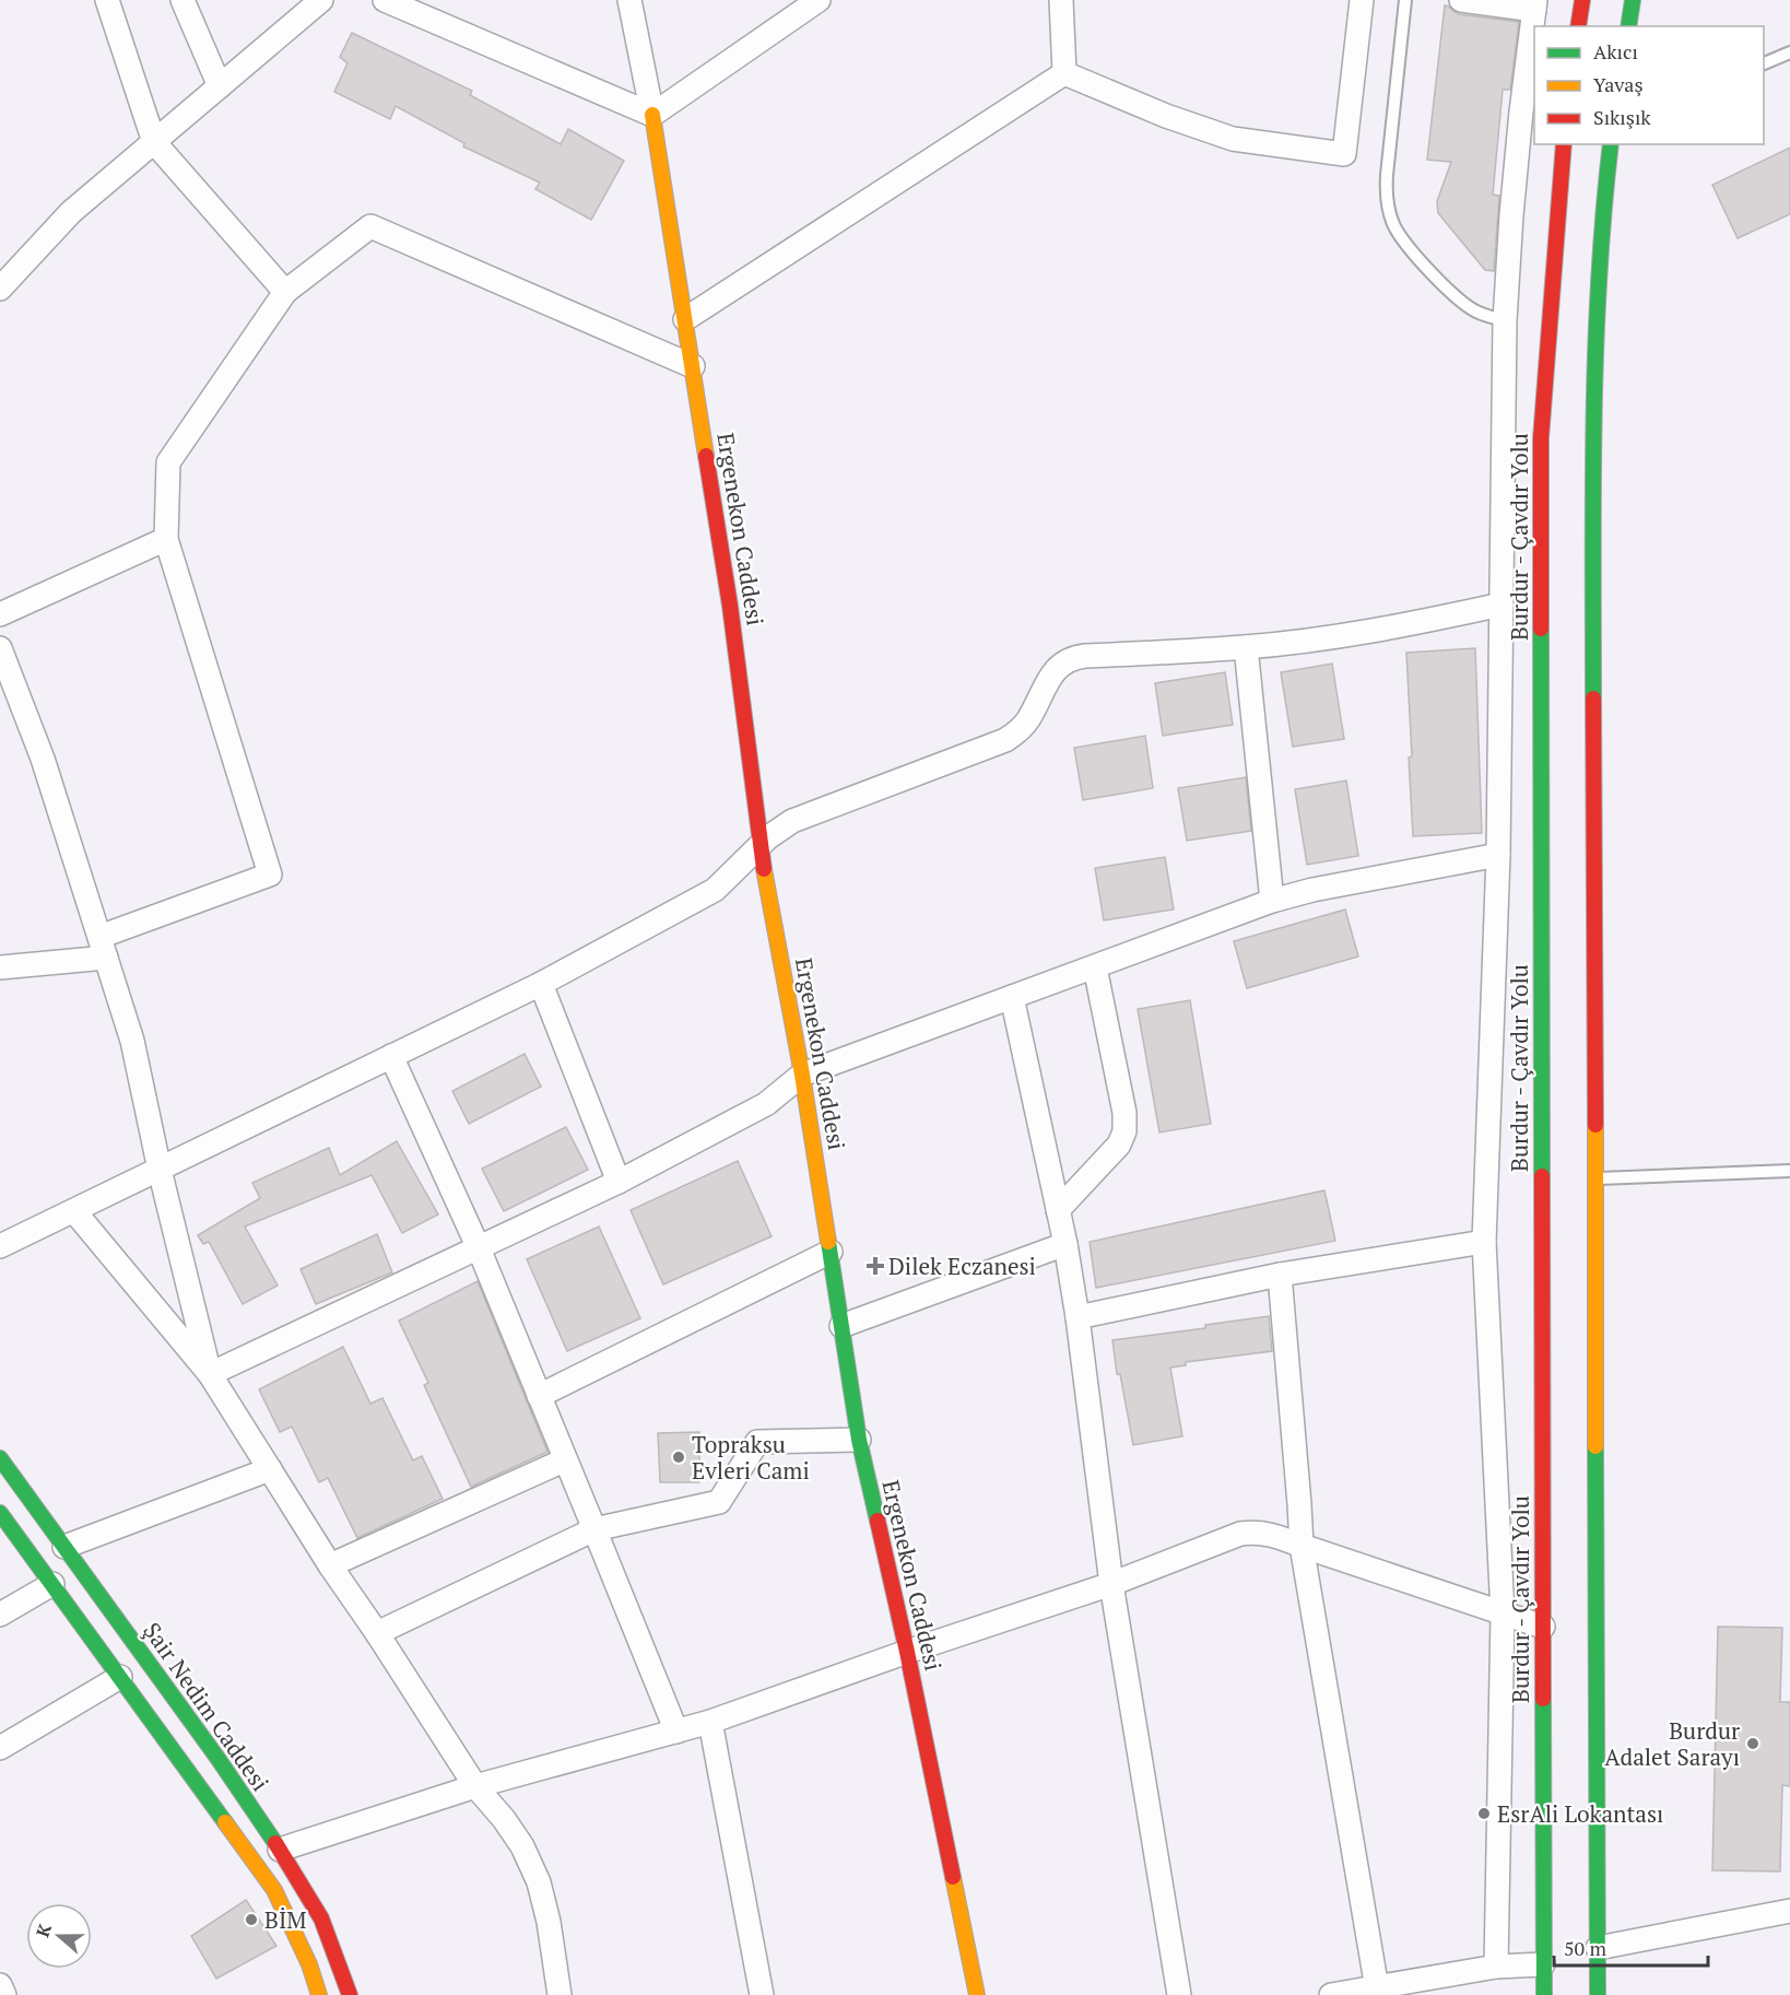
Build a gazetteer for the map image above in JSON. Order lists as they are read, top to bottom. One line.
{"streets":{"main road":["Ergenekon Caddesi","Burdur - Çavdır Yolu","Şair Nedim Caddesi"]},"places":{"health":["Dilek Eczanesi"],"other":["Topraksu Evleri Cami","Burdur Adalet Sarayı","EsrAli Lokantası","BİM"]},"legend":["Akıcı","Yavaş","Sıkışık"],"scale_bar":"50 m","north":"left"}
